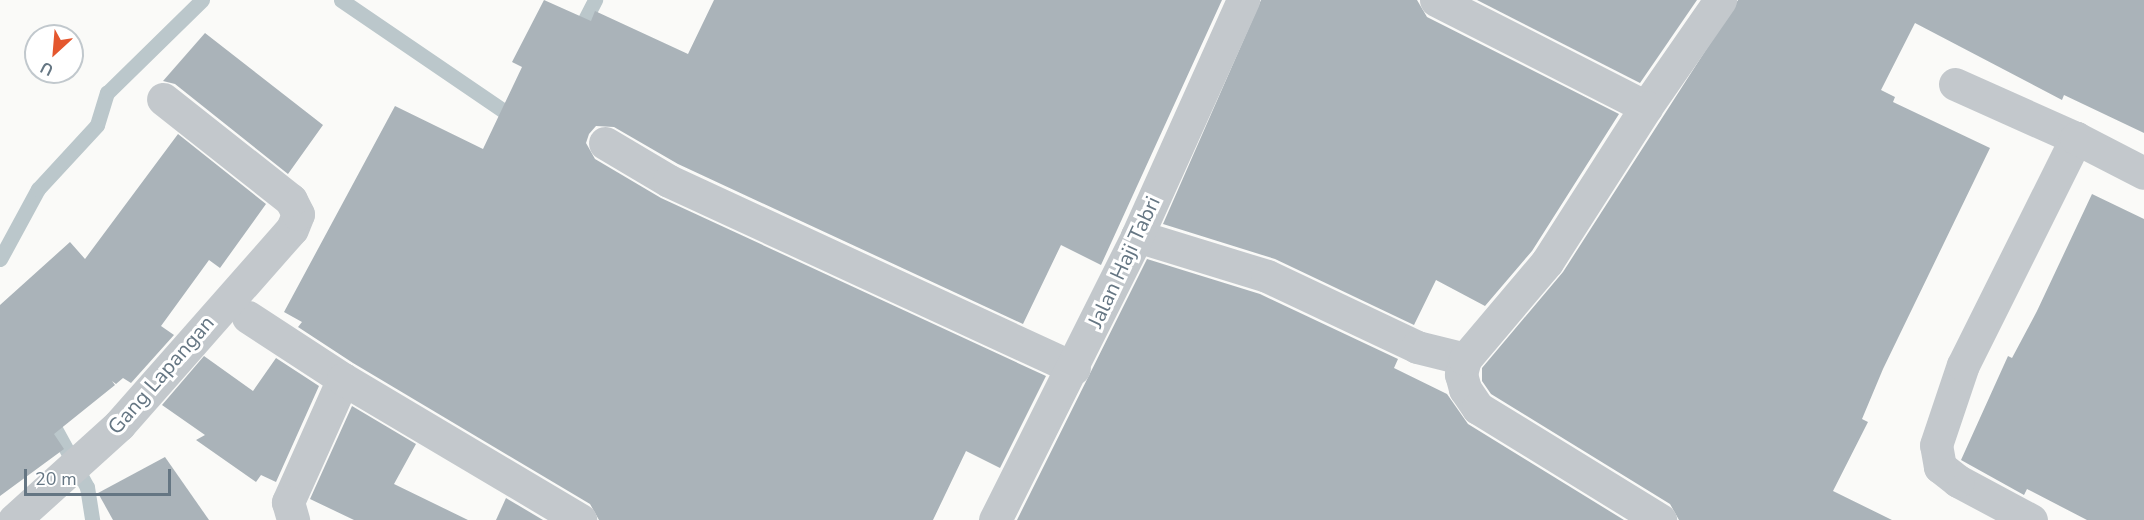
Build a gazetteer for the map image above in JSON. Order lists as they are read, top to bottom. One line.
{"streets":{"street":["Jalan Haji Tabri","Gang Lapangan"]},"scale_bar":"20 m","north":"bottom left"}
